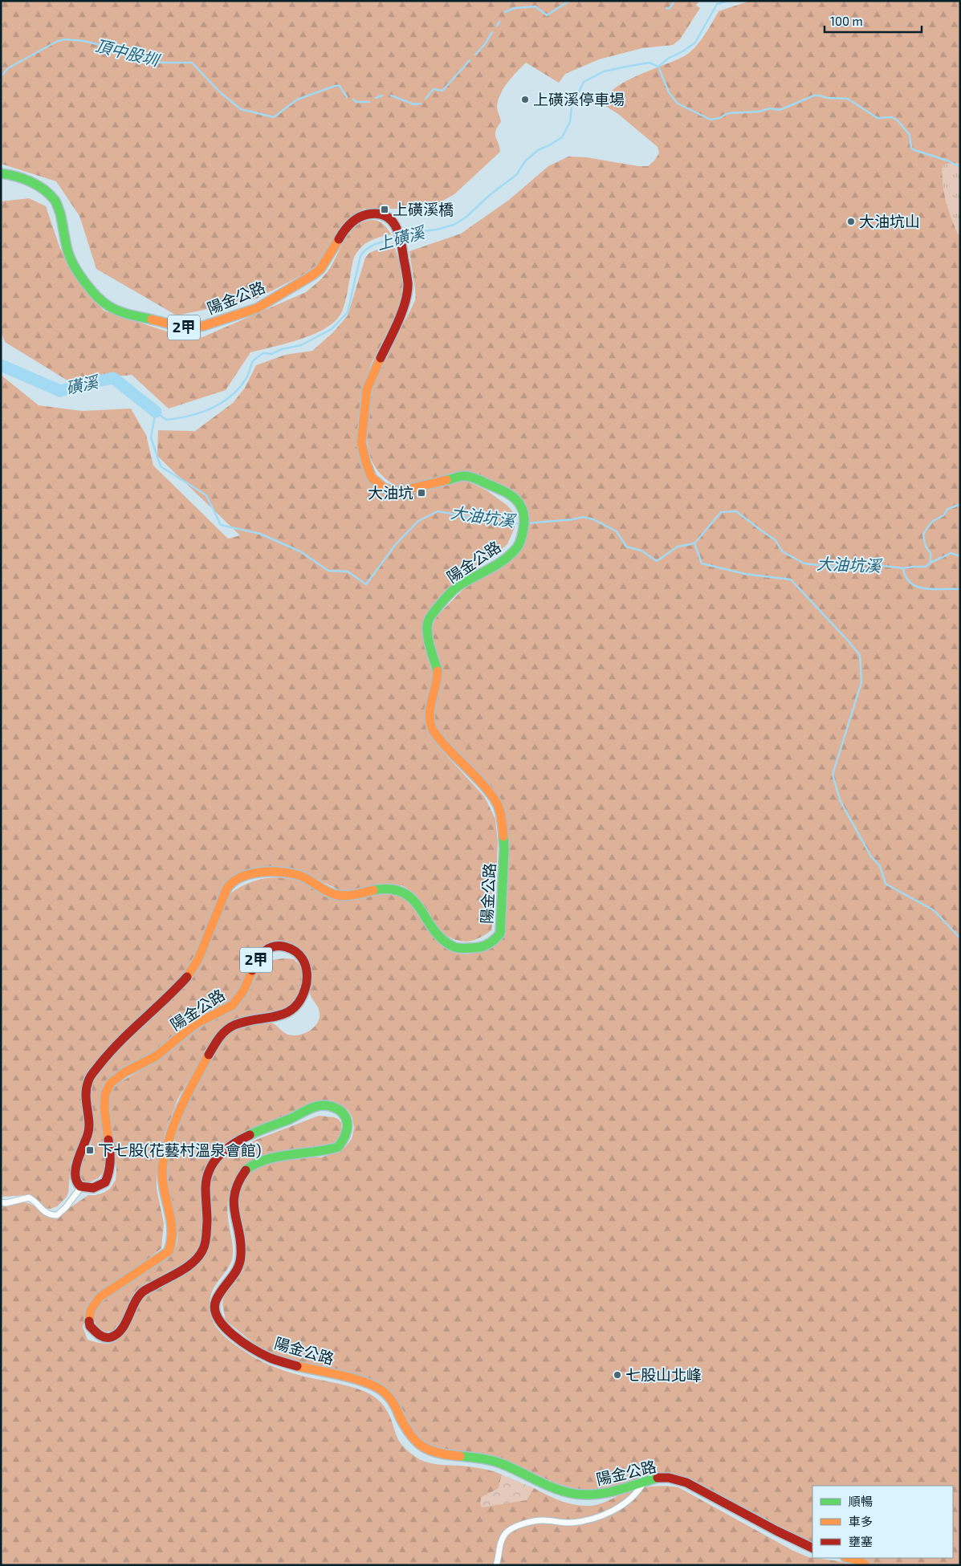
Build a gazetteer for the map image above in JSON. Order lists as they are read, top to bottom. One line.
{"streets":{"main road":["陽金公路","2甲"]},"water":["頂中股圳","上磺溪","磺溪","大油坑溪"],"places":{"other":["上磺溪停車場","大油坑山","七股山北峰"],"transit":["上磺溪橋","大油坑","下七股(花藝村溫泉會館)"]},"legend":["順暢","車多","壅塞"],"scale_bar":"100 m"}
